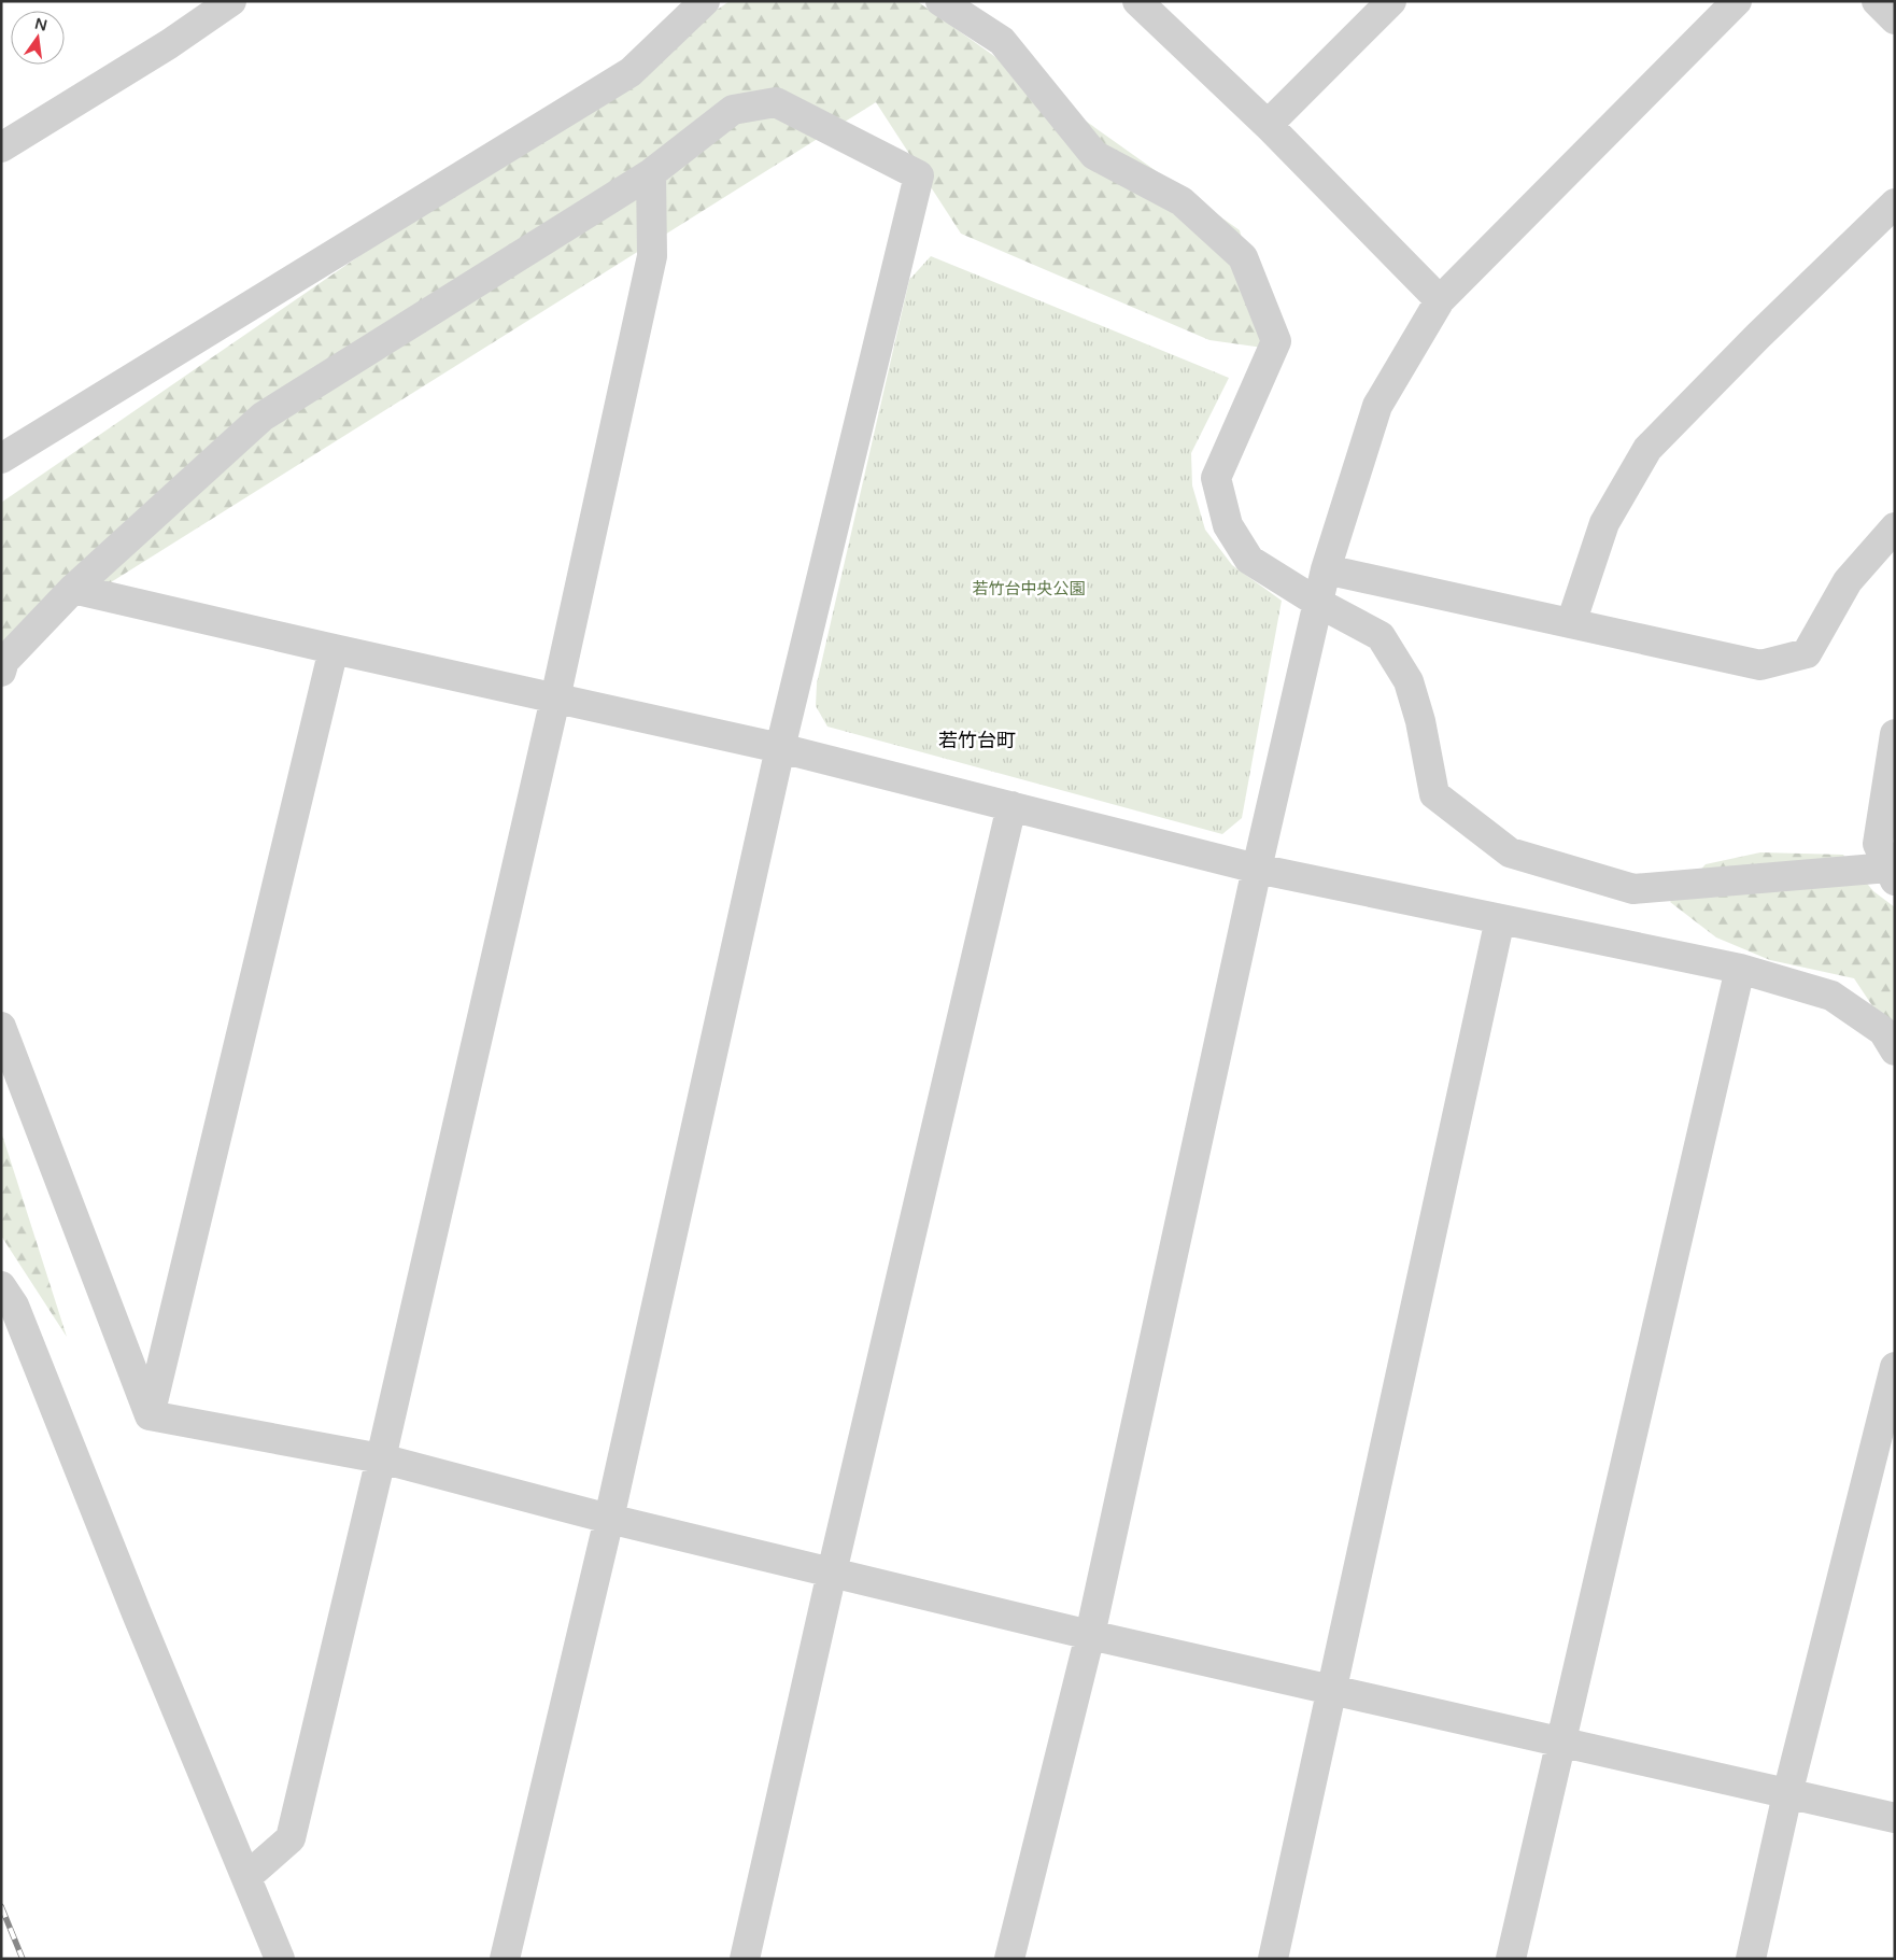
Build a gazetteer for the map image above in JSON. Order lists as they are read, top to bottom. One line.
{"districts":["若竹台町"],"parks":["若竹台中央公園"],"north":"top"}
